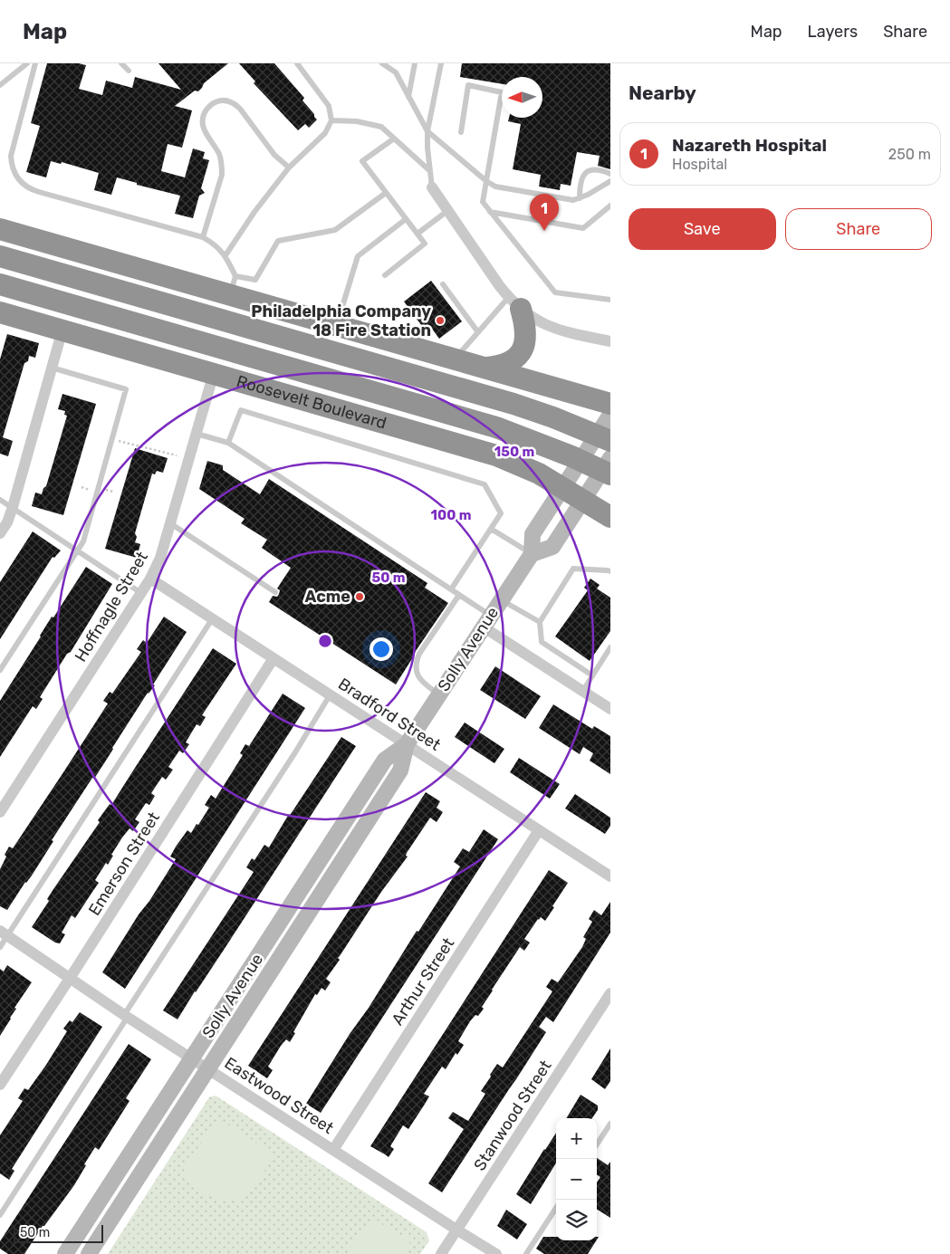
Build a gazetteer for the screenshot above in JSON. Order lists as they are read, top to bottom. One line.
{"streets":{"highway":["Roosevelt Boulevard"],"street":["Hoffnagle Street","Solly Avenue","Bradford Street","Emerson Street","Arthur Street","Eastwood Street","Stanwood Street"]},"crossings":[["Roosevelt Boulevard","Hoffnagle Street"],["Roosevelt Boulevard","Solly Avenue"],["Hoffnagle Street","Bradford Street"],["Solly Avenue","Bradford Street"],["Solly Avenue","Eastwood Street"],["Bradford Street","Emerson Street"],["Bradford Street","Arthur Street"],["Emerson Street","Eastwood Street"],["Arthur Street","Eastwood Street"],["Eastwood Street","Stanwood Street"]],"places":["Philadelphia Company 18 Fire Station","Acme"],"scale_bar":"50 m","north":"left","page":{"header":"Map","nav":["Map","Layers","Share"],"heading":"Nearby","list":[{"mark":"1","name":"Nazareth Hospital","note":"Hospital","value":"250 m"}],"pins":"1","buttons":["Save","Share"],"map_buttons":["+","−"],"scale":"50 m"},"rings":["150 m","100 m","50 m"]}
